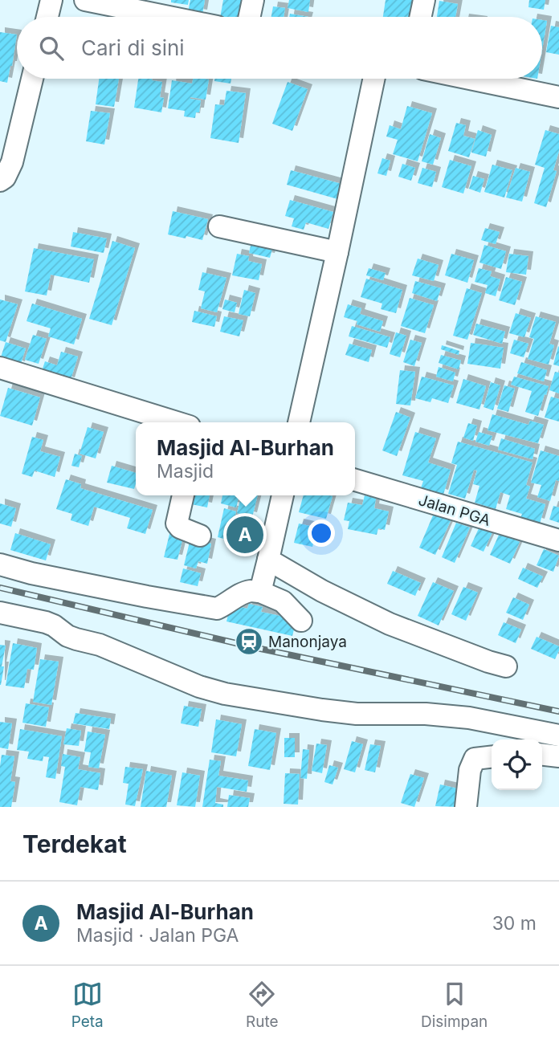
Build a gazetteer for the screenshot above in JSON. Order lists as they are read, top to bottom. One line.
{"streets":{"street":["Jalan PGA"]},"places":{"station":["Manonjaya"]},"page":{"search":"Cari di sini","popup":["Masjid Al-Burhan","Masjid"],"pins":"A","heading":"Terdekat","list":[{"mark":"A","name":"Masjid Al-Burhan","note":"Masjid · Jalan PGA","value":"30 m"}],"nav":["Peta","Rute","Disimpan"]}}
